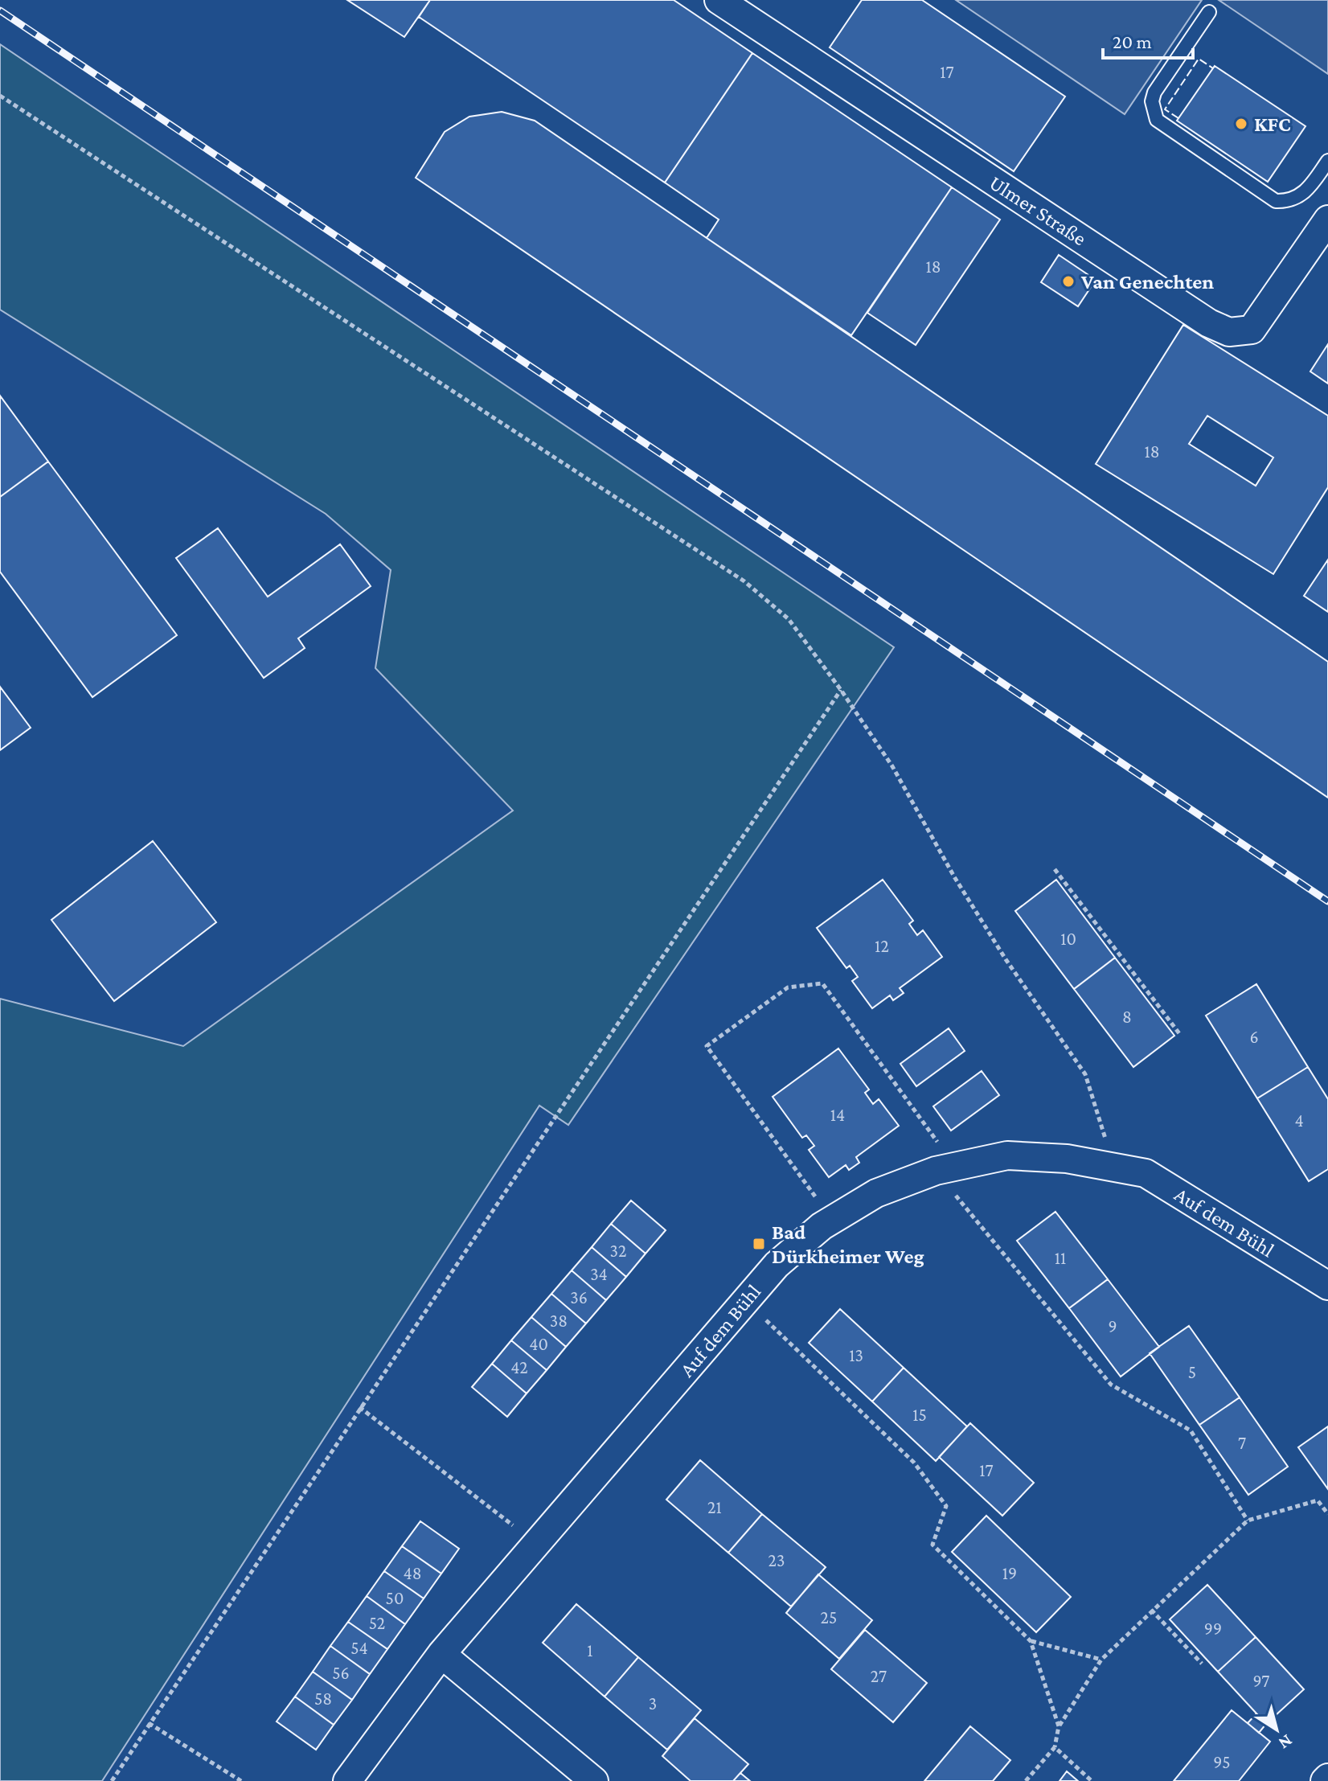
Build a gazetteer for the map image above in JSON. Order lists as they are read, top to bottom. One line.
{"streets":{"street":["Ulmer Straße","Auf dem Bühl"]},"places":{"other":["KFC","Van Genechten"],"transit":["Bad Dürkheimer Weg"]},"house_numbers":["17","18","18","10","12","8","6","14","4","32","11","34","36","38","9","40","13","42","5","15","7","17","21","23","48","19","50","25","52","99","54","1","56","27","97","58","3","95"],"scale_bar":"20 m","north":"bottom right"}
